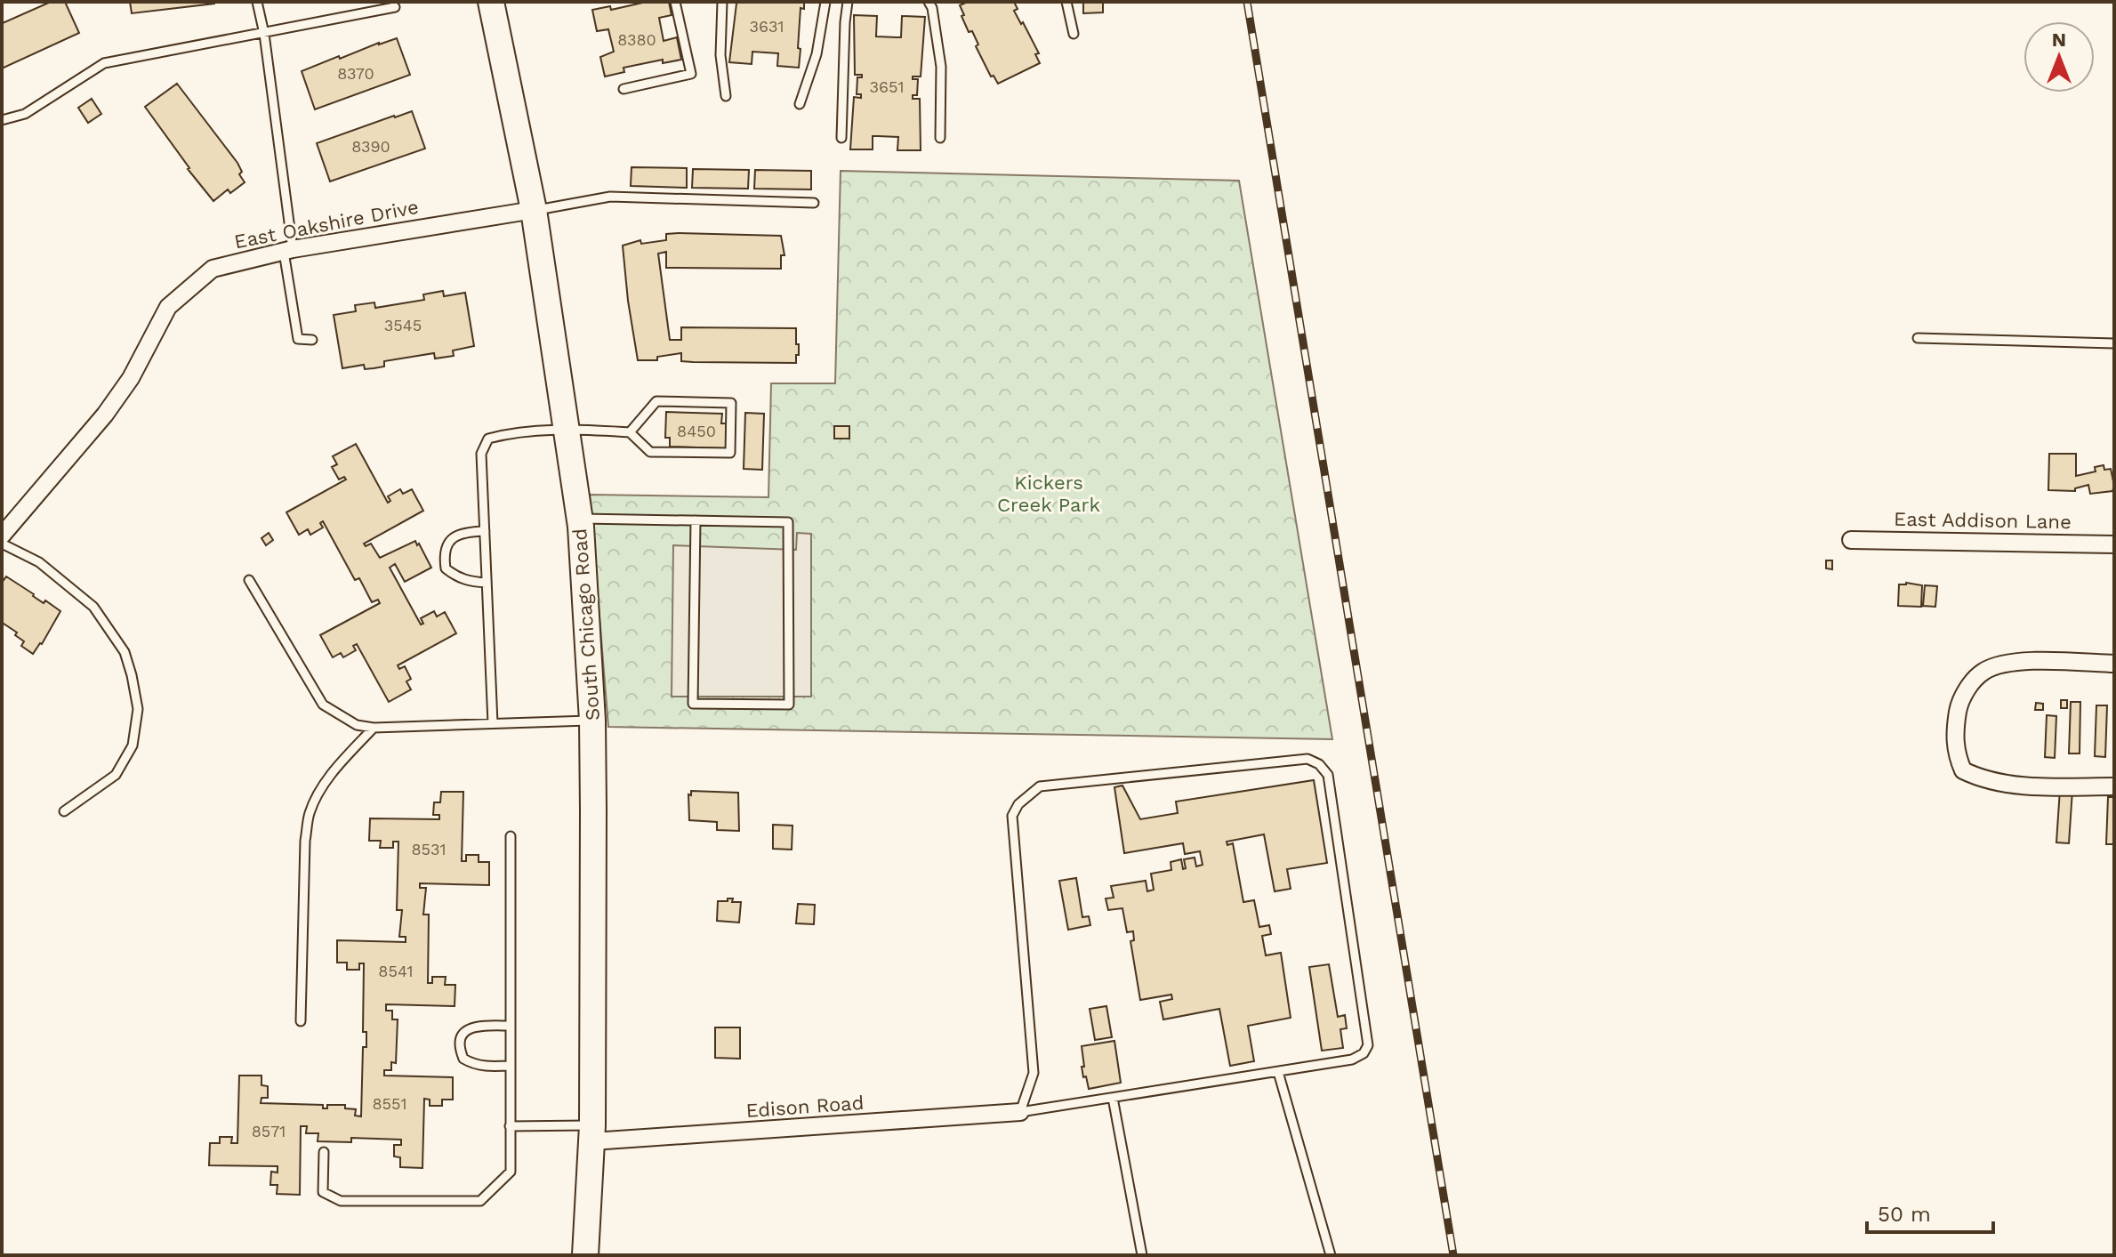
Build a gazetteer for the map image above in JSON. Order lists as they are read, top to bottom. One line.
{"streets":{"main road":["South Chicago Road"],"street":["East Oakshire Drive","East Addison Lane","Edison Road"]},"crossings":[["East Oakshire Drive","South Chicago Road"],["South Chicago Road","Edison Road"]],"parks":["Kickers Creek Park"],"house_numbers":["3631","8380","8370","3651","8390","3545","8450","8531","8541","8551","8571"],"scale_bar":"50 m","north":"top"}
